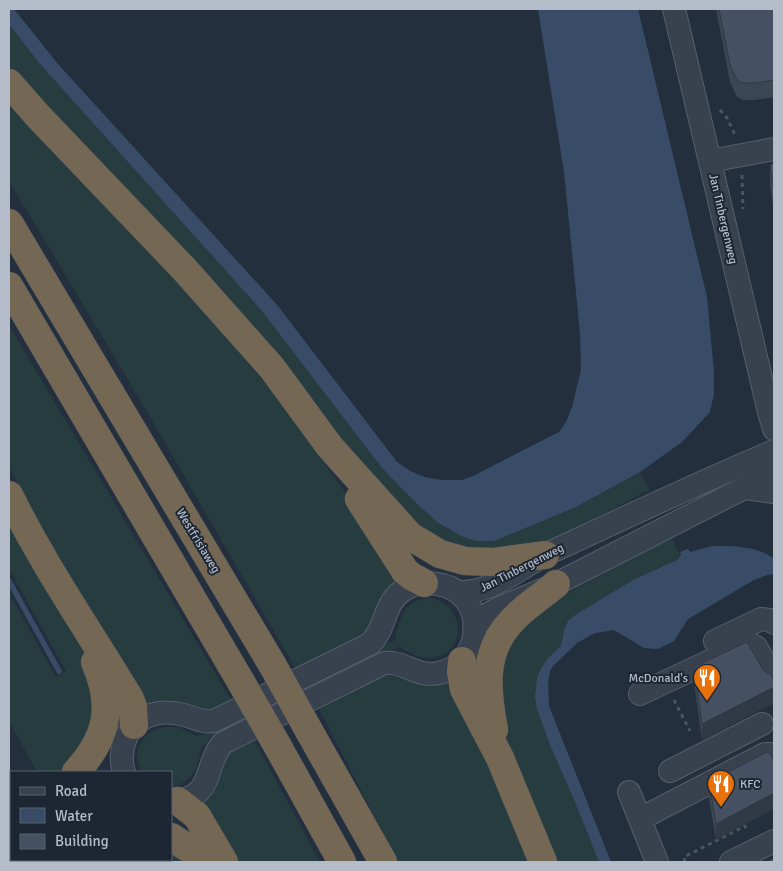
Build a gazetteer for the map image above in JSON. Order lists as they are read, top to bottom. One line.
{"streets":{"highway":["Westfrisiaweg"],"street":["Jan Tinbergenweg"]},"places":{"restaurant":["McDonald's","KFC"]},"legend":["Road","Water","Building"]}
